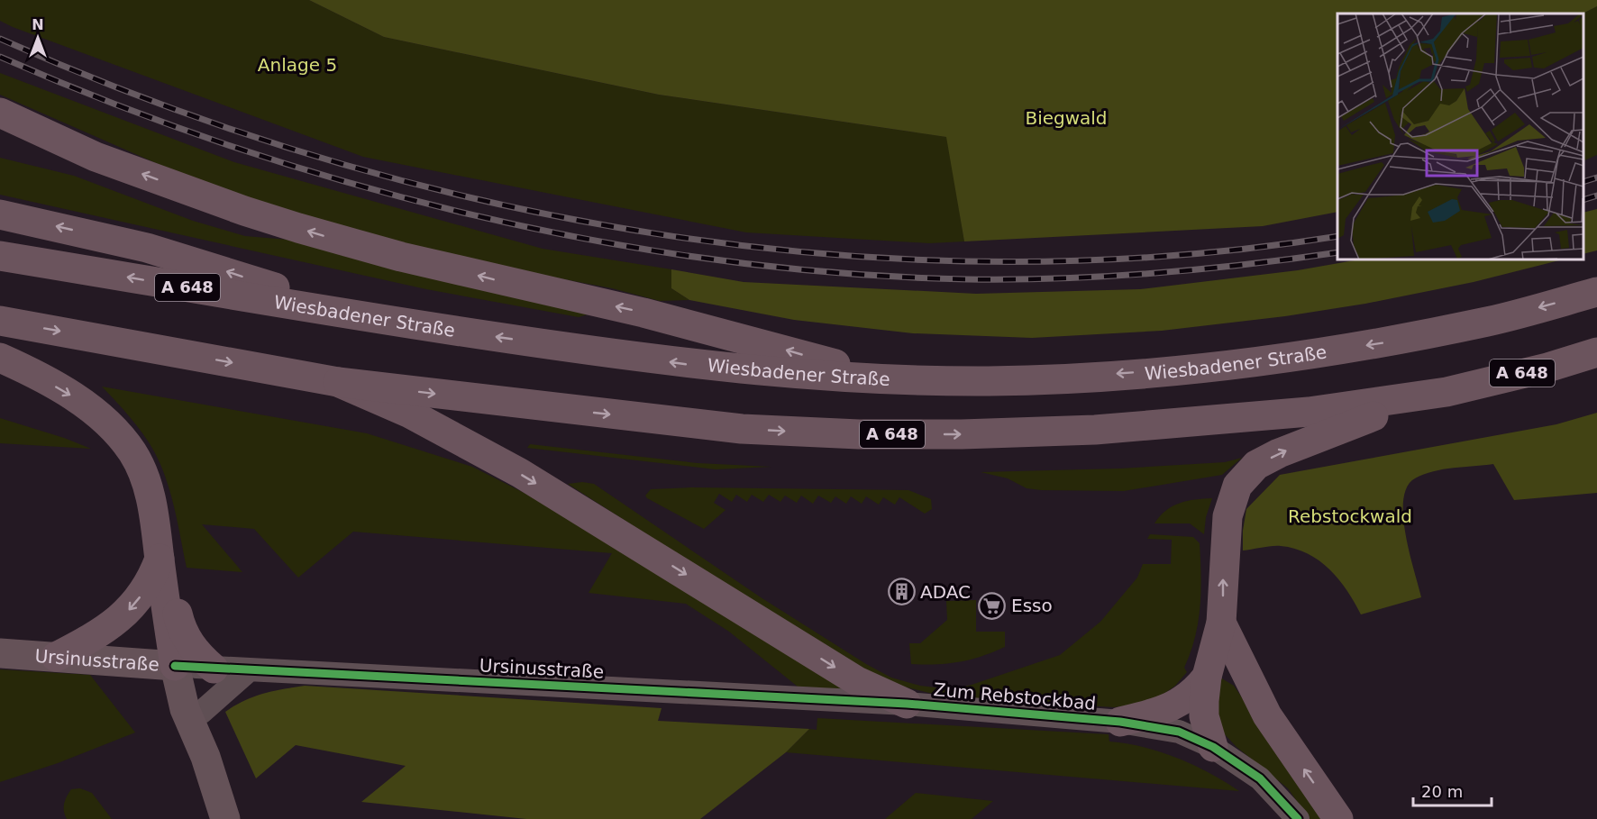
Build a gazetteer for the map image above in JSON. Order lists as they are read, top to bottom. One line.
{"streets":{"highway":["A 648","Wiesbadener Straße"],"main road":["Ursinusstraße"],"street":["Zum Rebstockbad"]},"crossings":[["Ursinusstraße","Zum Rebstockbad"]],"parks":["Anlage 5","Biegwald","Rebstockwald"],"places":{"building":["ADAC"],"supermarket":["Esso"]},"scale_bar":"20 m","north":"top"}
